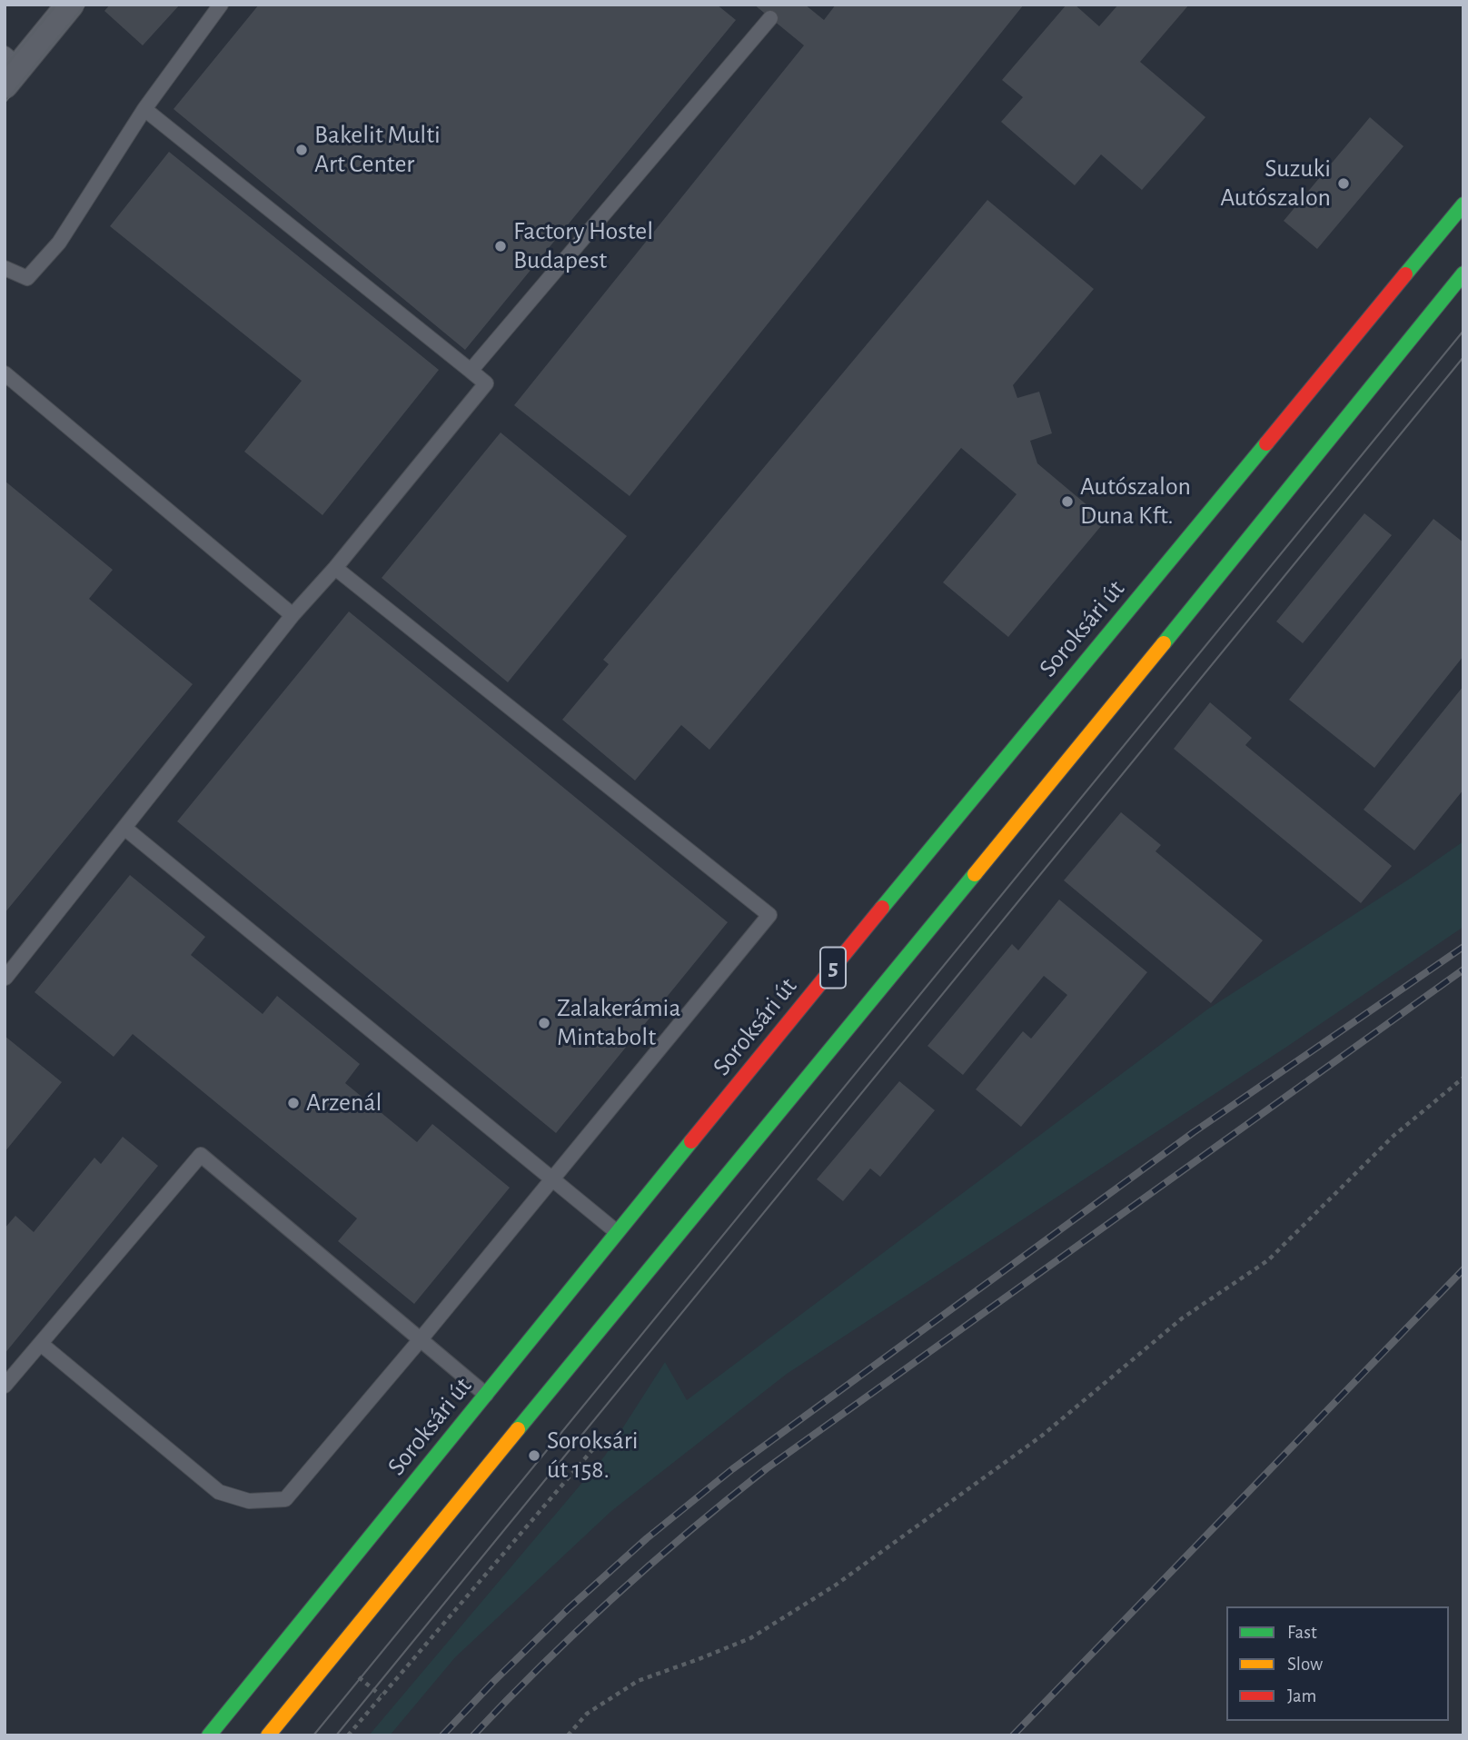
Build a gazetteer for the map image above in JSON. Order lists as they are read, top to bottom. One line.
{"streets":{"main road":["Soroksári út","5"]},"places":["Bakelit Multi Art Center","Suzuki Autószalon","Factory Hostel Budapest","Autószalon Duna Kft.","Zalakerámia Mintabolt","Arzenál","Soroksári út 158."],"legend":["Fast","Slow","Jam"]}
